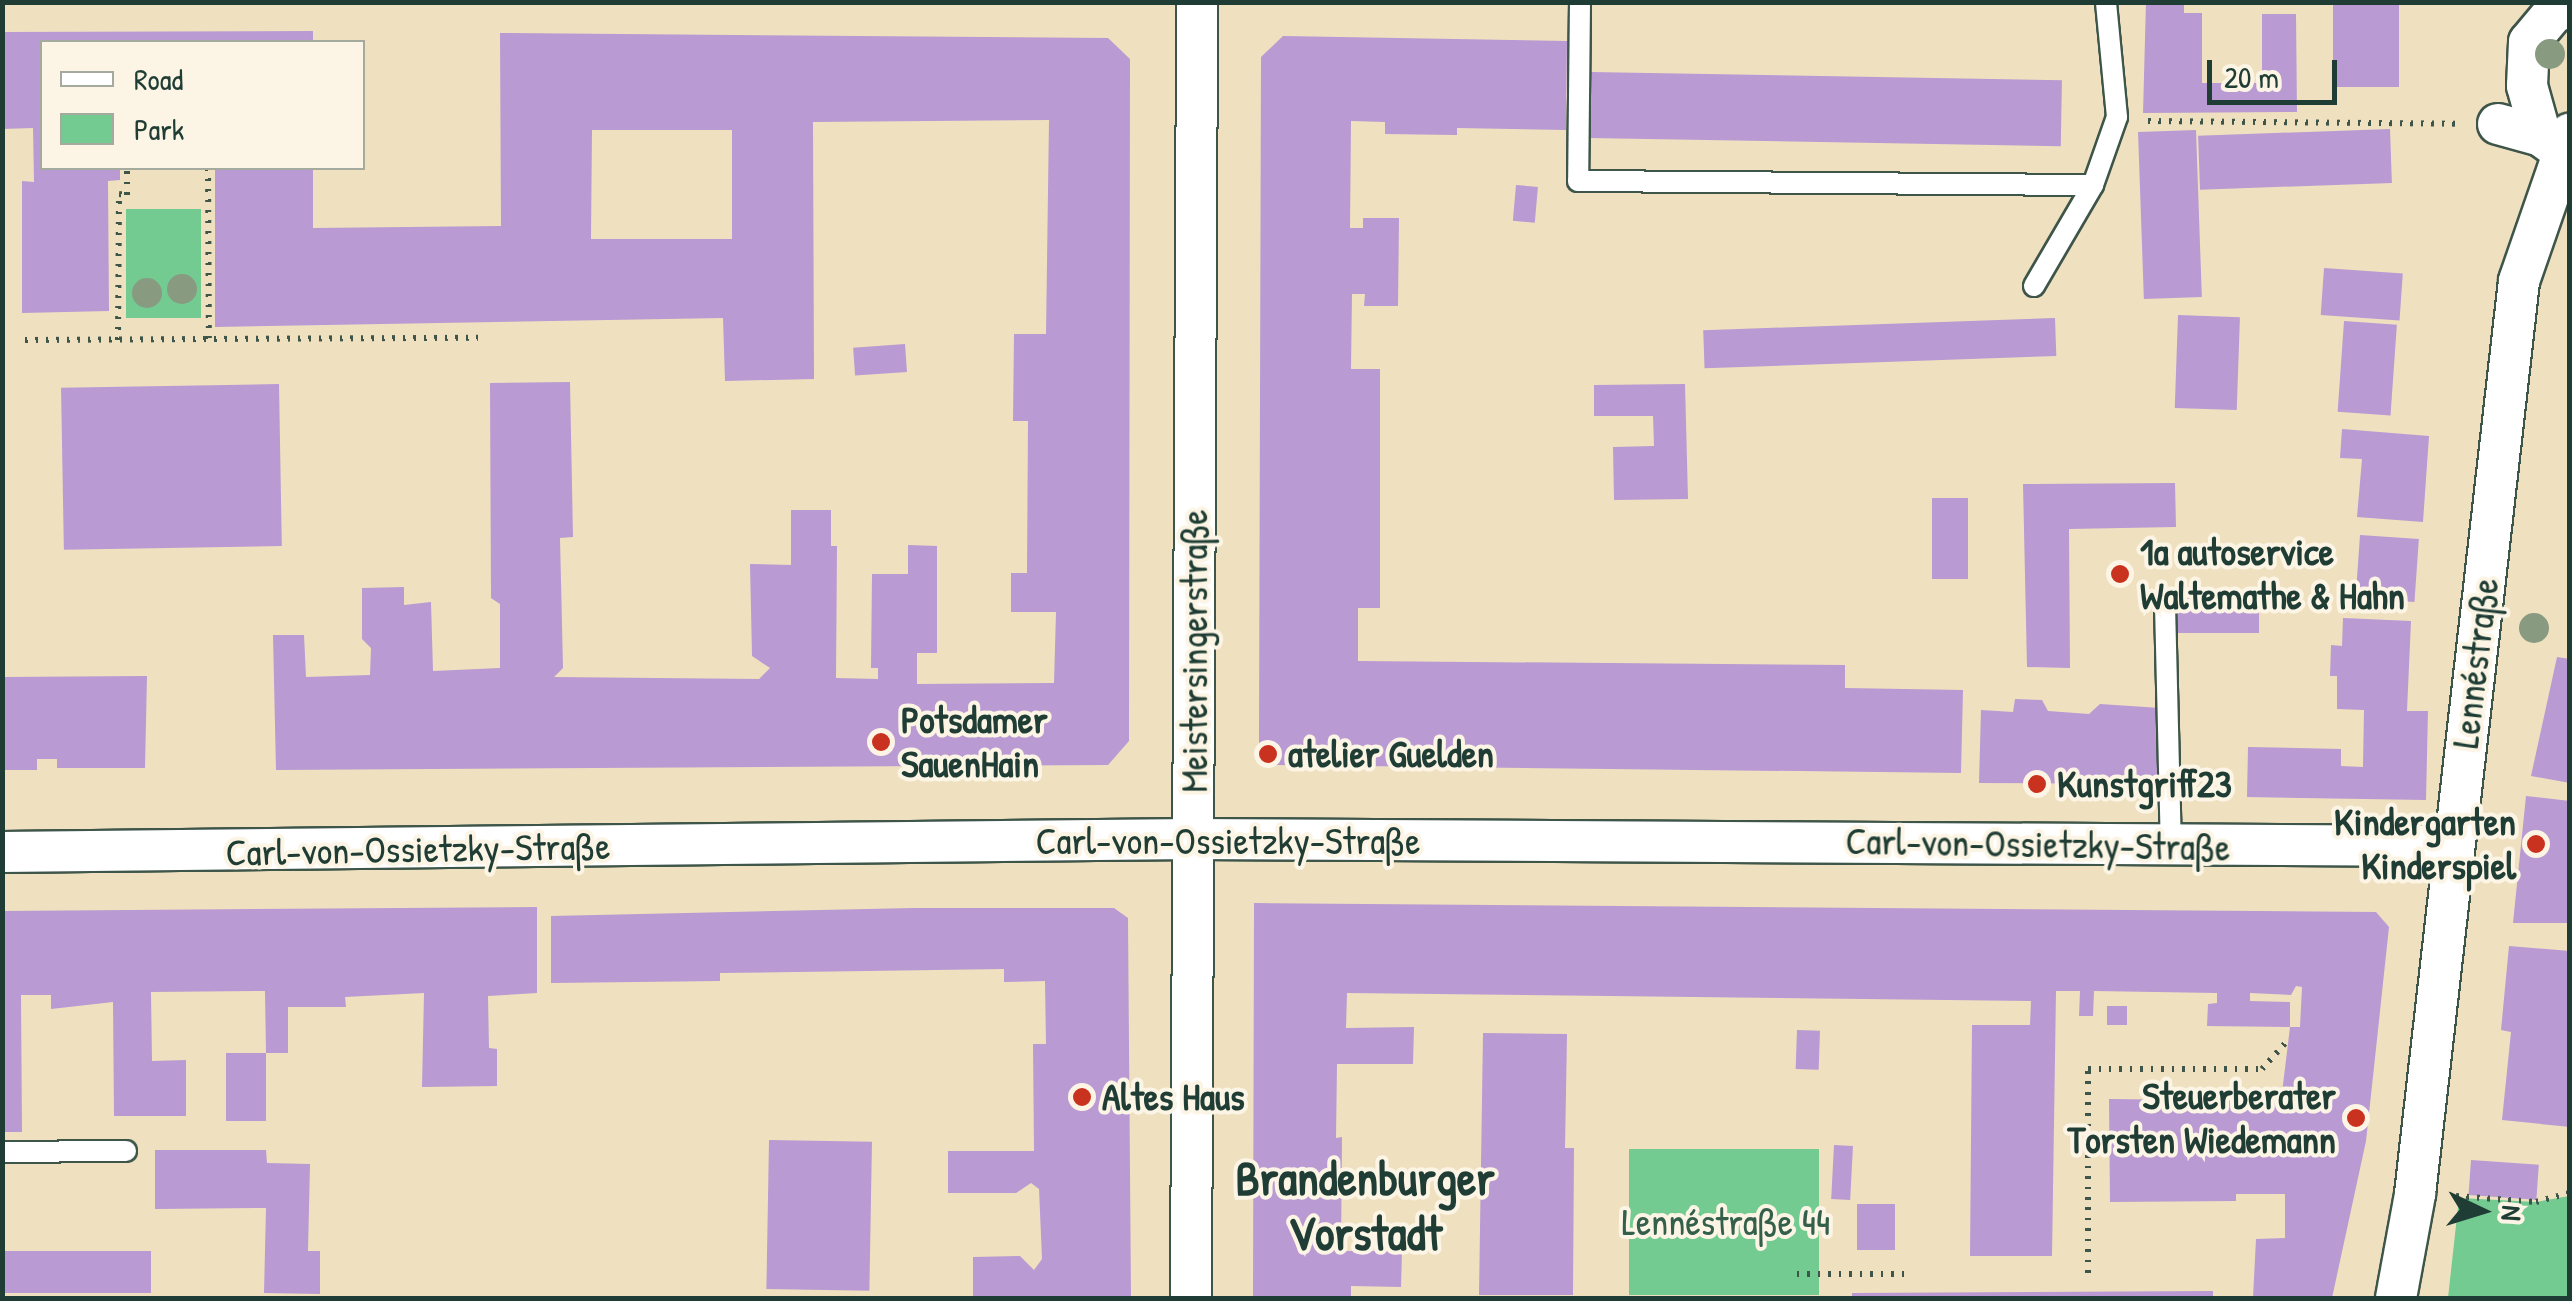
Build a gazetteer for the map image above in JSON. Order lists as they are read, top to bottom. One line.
{"streets":{"street":["Meistersingerstraße","Lennéstraße","Carl-von-Ossietzky-Straße"]},"crossings":[["Meistersingerstraße","Carl-von-Ossietzky-Straße"],["Lennéstraße","Carl-von-Ossietzky-Straße"]],"districts":["Brandenburger Vorstadt"],"parks":["Lennéstraße 44"],"places":["1a autoservice Waltemathe & Hahn","Potsdamer SauenHain","atelier Guelden","Kunstgriff23","Kindergarten Kinderspiel","Altes Haus","Steuerberater Torsten Wiedemann"],"legend":["Road","Park"],"scale_bar":"20 m","north":"right"}
